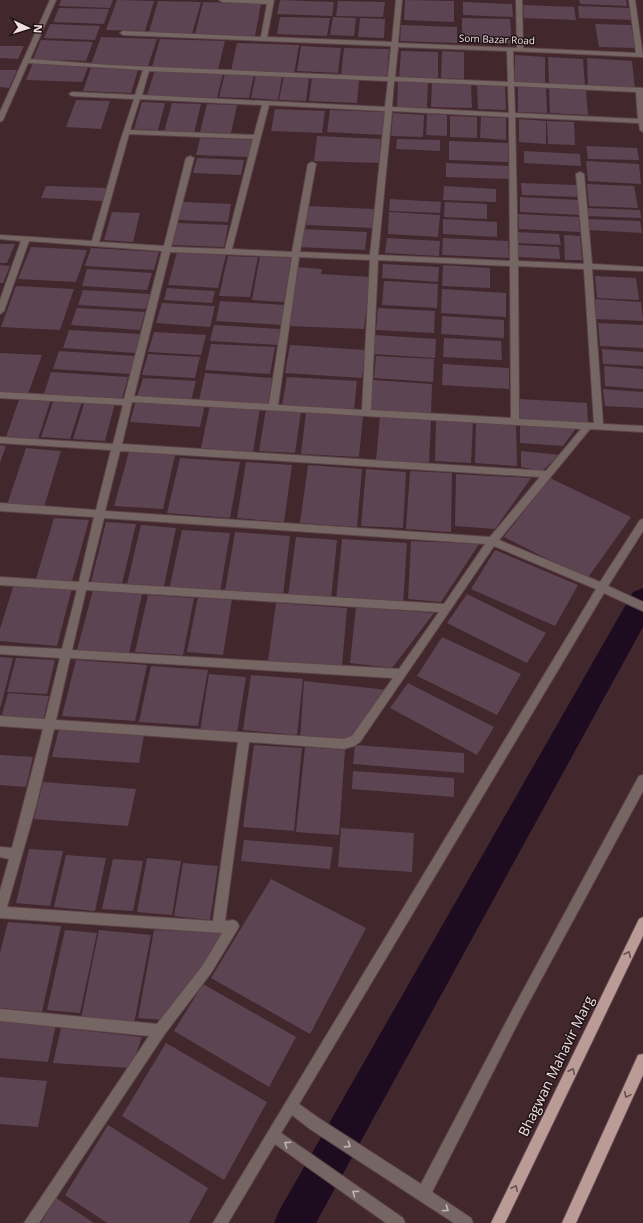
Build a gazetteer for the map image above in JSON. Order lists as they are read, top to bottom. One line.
{"streets":{"main road":["Bhagwan Mahavir Marg"],"street":["Som Bazar Road"]},"north":"right"}
